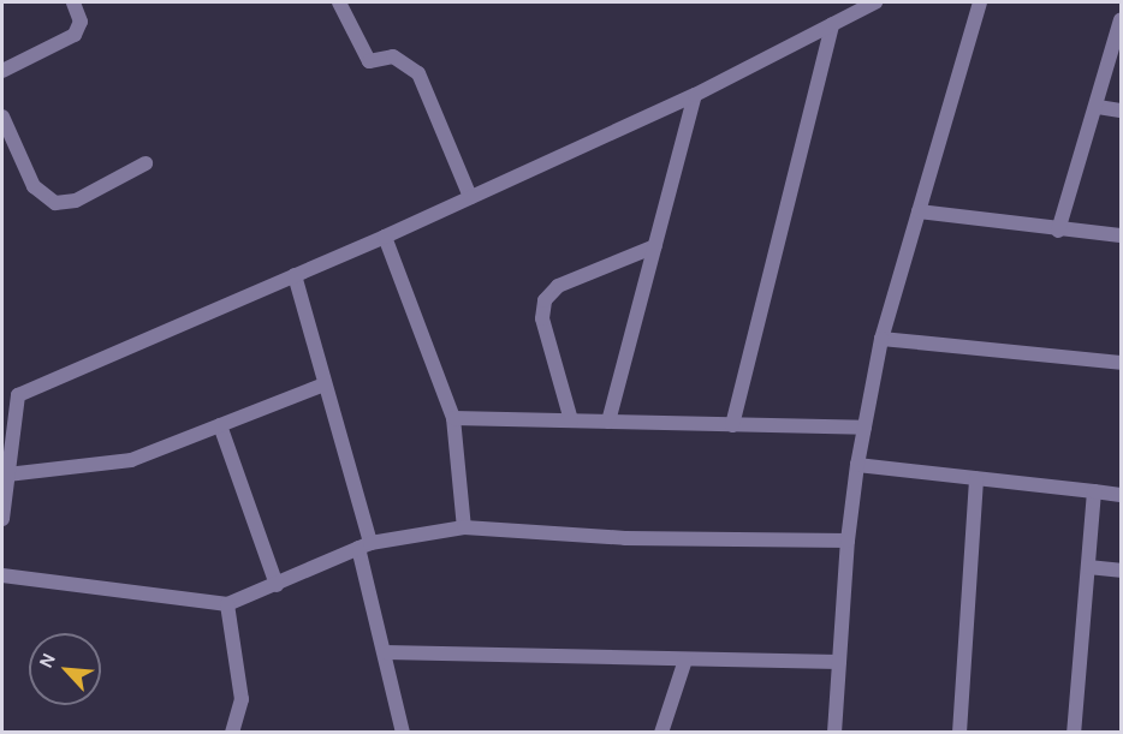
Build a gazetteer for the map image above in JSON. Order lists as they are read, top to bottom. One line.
{"north":"top left"}
